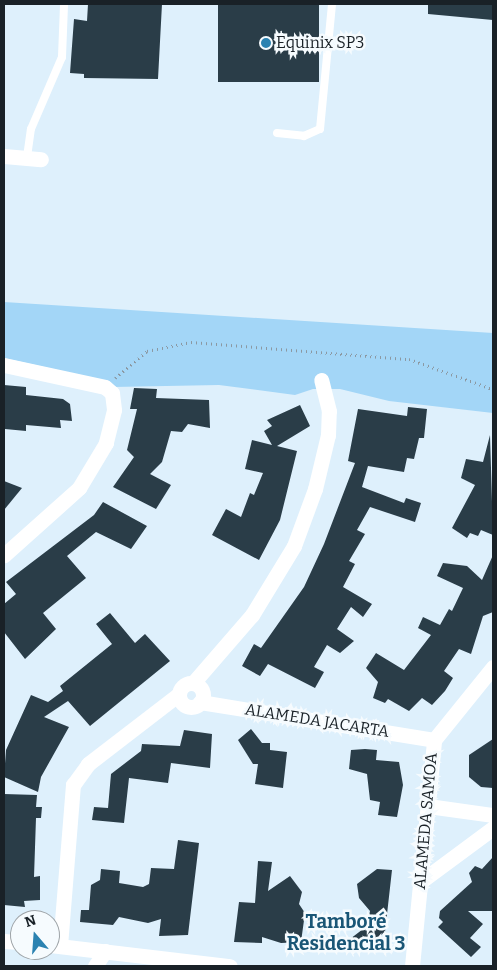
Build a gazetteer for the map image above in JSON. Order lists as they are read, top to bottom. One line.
{"streets":{"street":["ALAMEDA JACARTA","ALAMEDA SAMOA"]},"crossings":[["ALAMEDA JACARTA","ALAMEDA SAMOA"]],"districts":["Tamboré Residencial 3"],"places":["Equinix SP3"],"north":"top"}
